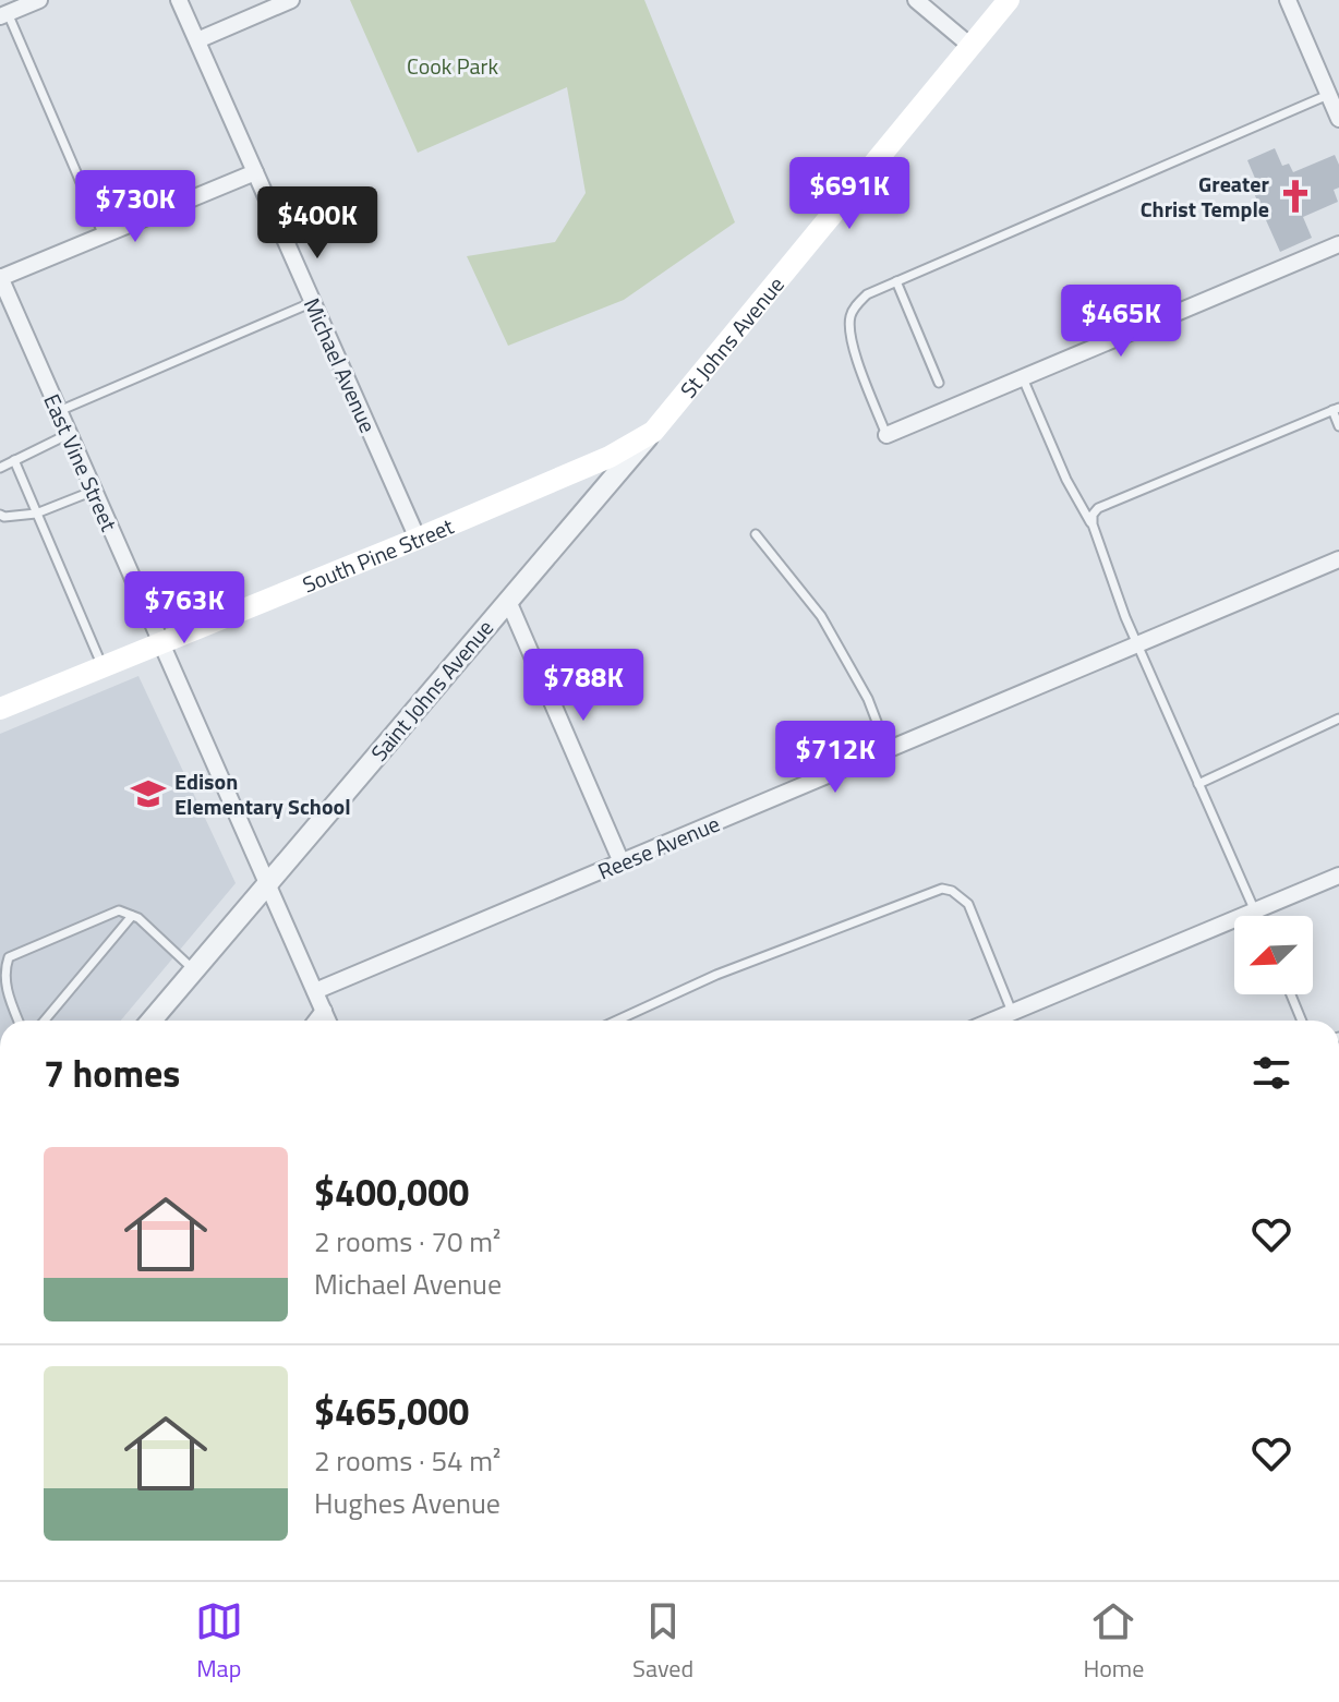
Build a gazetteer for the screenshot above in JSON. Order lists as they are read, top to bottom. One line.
{"streets":{"main road":["St Johns Avenue","South Pine Street"],"street":["Michael Avenue","East Vine Street","Saint Johns Avenue","Reese Avenue"]},"crossings":[["St Johns Avenue","South Pine Street"],["St Johns Avenue","Saint Johns Avenue"],["Michael Avenue","South Pine Street"],["East Vine Street","South Pine Street"],["East Vine Street","Saint Johns Avenue"],["East Vine Street","Reese Avenue"],["South Pine Street","Saint Johns Avenue"]],"parks":["Cook Park"],"places":{"church":["Greater Christ Temple"],"school or university":["Edison Elementary School"]},"north":"bottom left","page":{"price":["$691K","$730K","$400K","$465K","$763K","$788K","$712K"],"heading":"7 homes","list":[{"name":"$400,000","note":"2 rooms · 70 m² · Michael Avenue"},{"name":"$465,000","note":"2 rooms · 54 m² · Hughes Avenue"}],"tabs":["Map","Saved","Home"]}}
